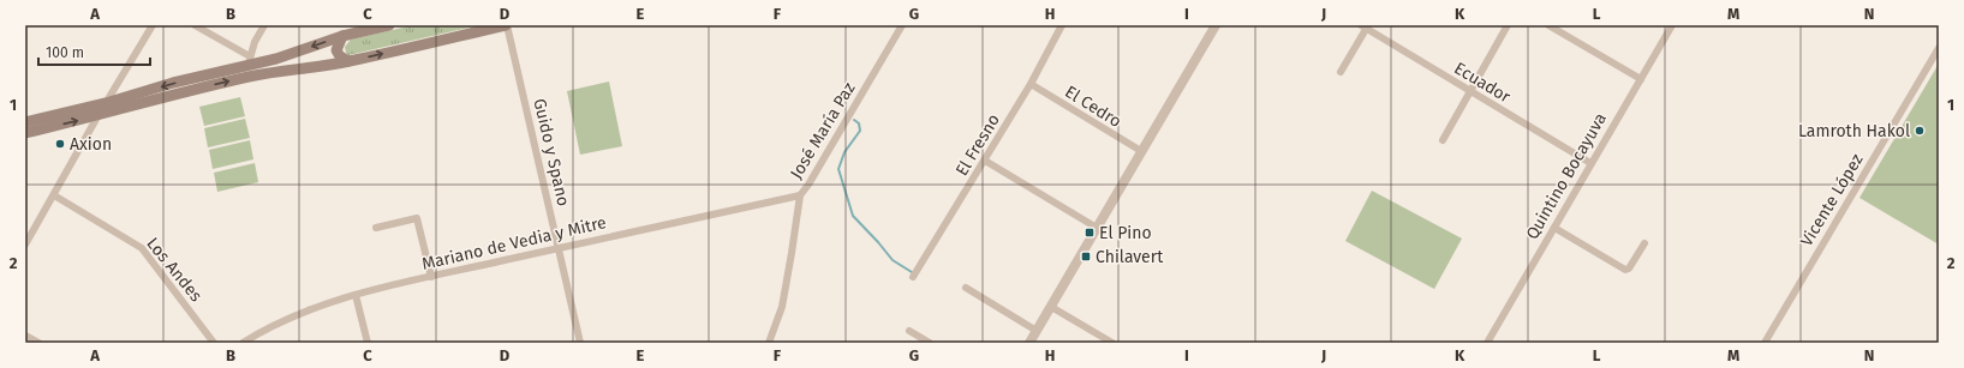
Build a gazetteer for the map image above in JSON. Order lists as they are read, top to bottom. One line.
{"streets":{"street":["Ecuador","El Cedro","José María Paz","El Fresno","Guido y Spano","Quintino Bocayuva","Vicente López","Mariano de Vedia y Mitre","Los Andes"]},"crossings":[["Ecuador","Quintino Bocayuva"],["El Cedro","El Fresno"],["José María Paz","Mariano de Vedia y Mitre"],["Guido y Spano","Mariano de Vedia y Mitre"]],"places":{"other":["Lamroth Hakol","Axion"],"transit":["El Pino","Chilavert"]},"scale_bar":"100 m","grid":{"columns":["A","B","C","D","E","F","G","H","I","J","K","L","M","N"],"rows":["1","2"]}}
